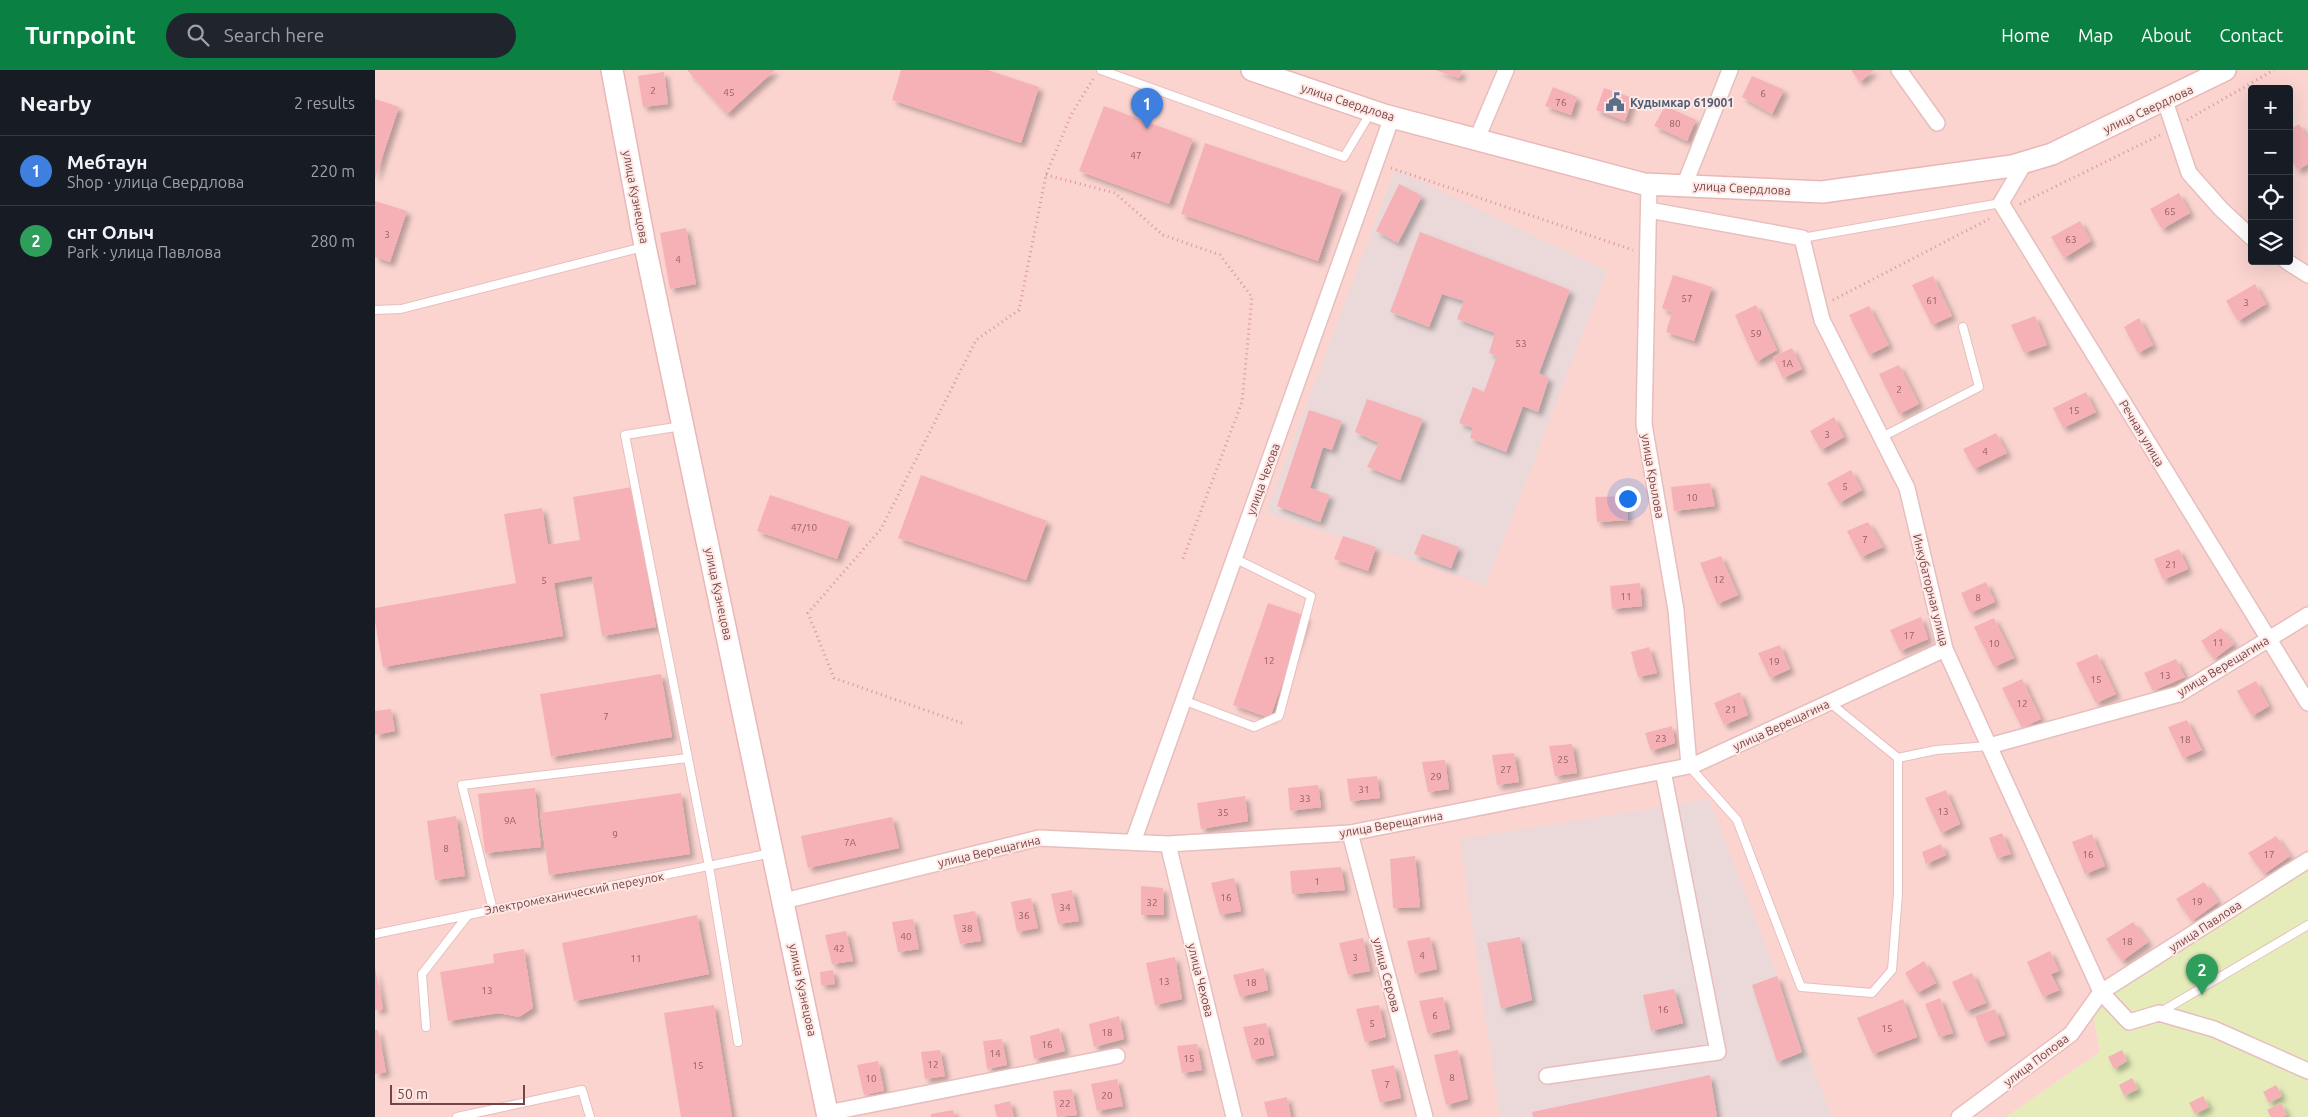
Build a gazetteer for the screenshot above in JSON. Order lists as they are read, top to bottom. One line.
{"streets":{"main road":["улица Свердлова","улица Кузнецова"],"street":["Речная улица","улица Крылова","улица Чехова","Инкубаторная улица","улица Верещагина","улица Павлова","улица Серова","улица Попова"],"lane":["Электромеханический переулок"]},"crossings":[["улица Свердлова","улица Крылова"],["улица Свердлова","улица Чехова"],["улица Кузнецова","улица Верещагина"],["улица Кузнецова","Электромеханический переулок"],["Речная улица","улица Верещагина"],["улица Крылова","улица Верещагина"],["улица Чехова","улица Верещагина"],["Инкубаторная улица","улица Верещагина"],["Инкубаторная улица","улица Павлова"],["Инкубаторная улица","улица Попова"],["улица Верещагина","улица Серова"],["улица Павлова","улица Попова"]],"places":{"public building":["Кудымкар 619001"]},"house_numbers":["2","45","6","76","80","47","65","3","63","4","57","61","3","59","53","1А","2","15","3","4","5","10","47/10","7","21","12","5","11","8","17","11","10","12","19","13","15","12","21","7","23","18","25","27","29","31","33","13","35","9А","9","7А","8","16","17","1","16","19","32","34","36","38","40","18","42","4","3","11","13","18","13","16","6","5","15","18","20","16","14","15","12","15","8","10","7","20","22"],"scale_bar":"50 m","page":{"header":"Turnpoint","search":"Search here","nav":["Home","Map","About","Contact"],"heading":["Nearby","2 results"],"map_buttons":["+","−"],"pins":["1","2"],"list":[{"mark":"1","name":"Мебтаун","note":"Shop · улица Свердлова","value":"220 m"},{"mark":"2","name":"снт Олыч","note":"Park · улица Павлова","value":"280 m"}],"scale":"50 m"}}
